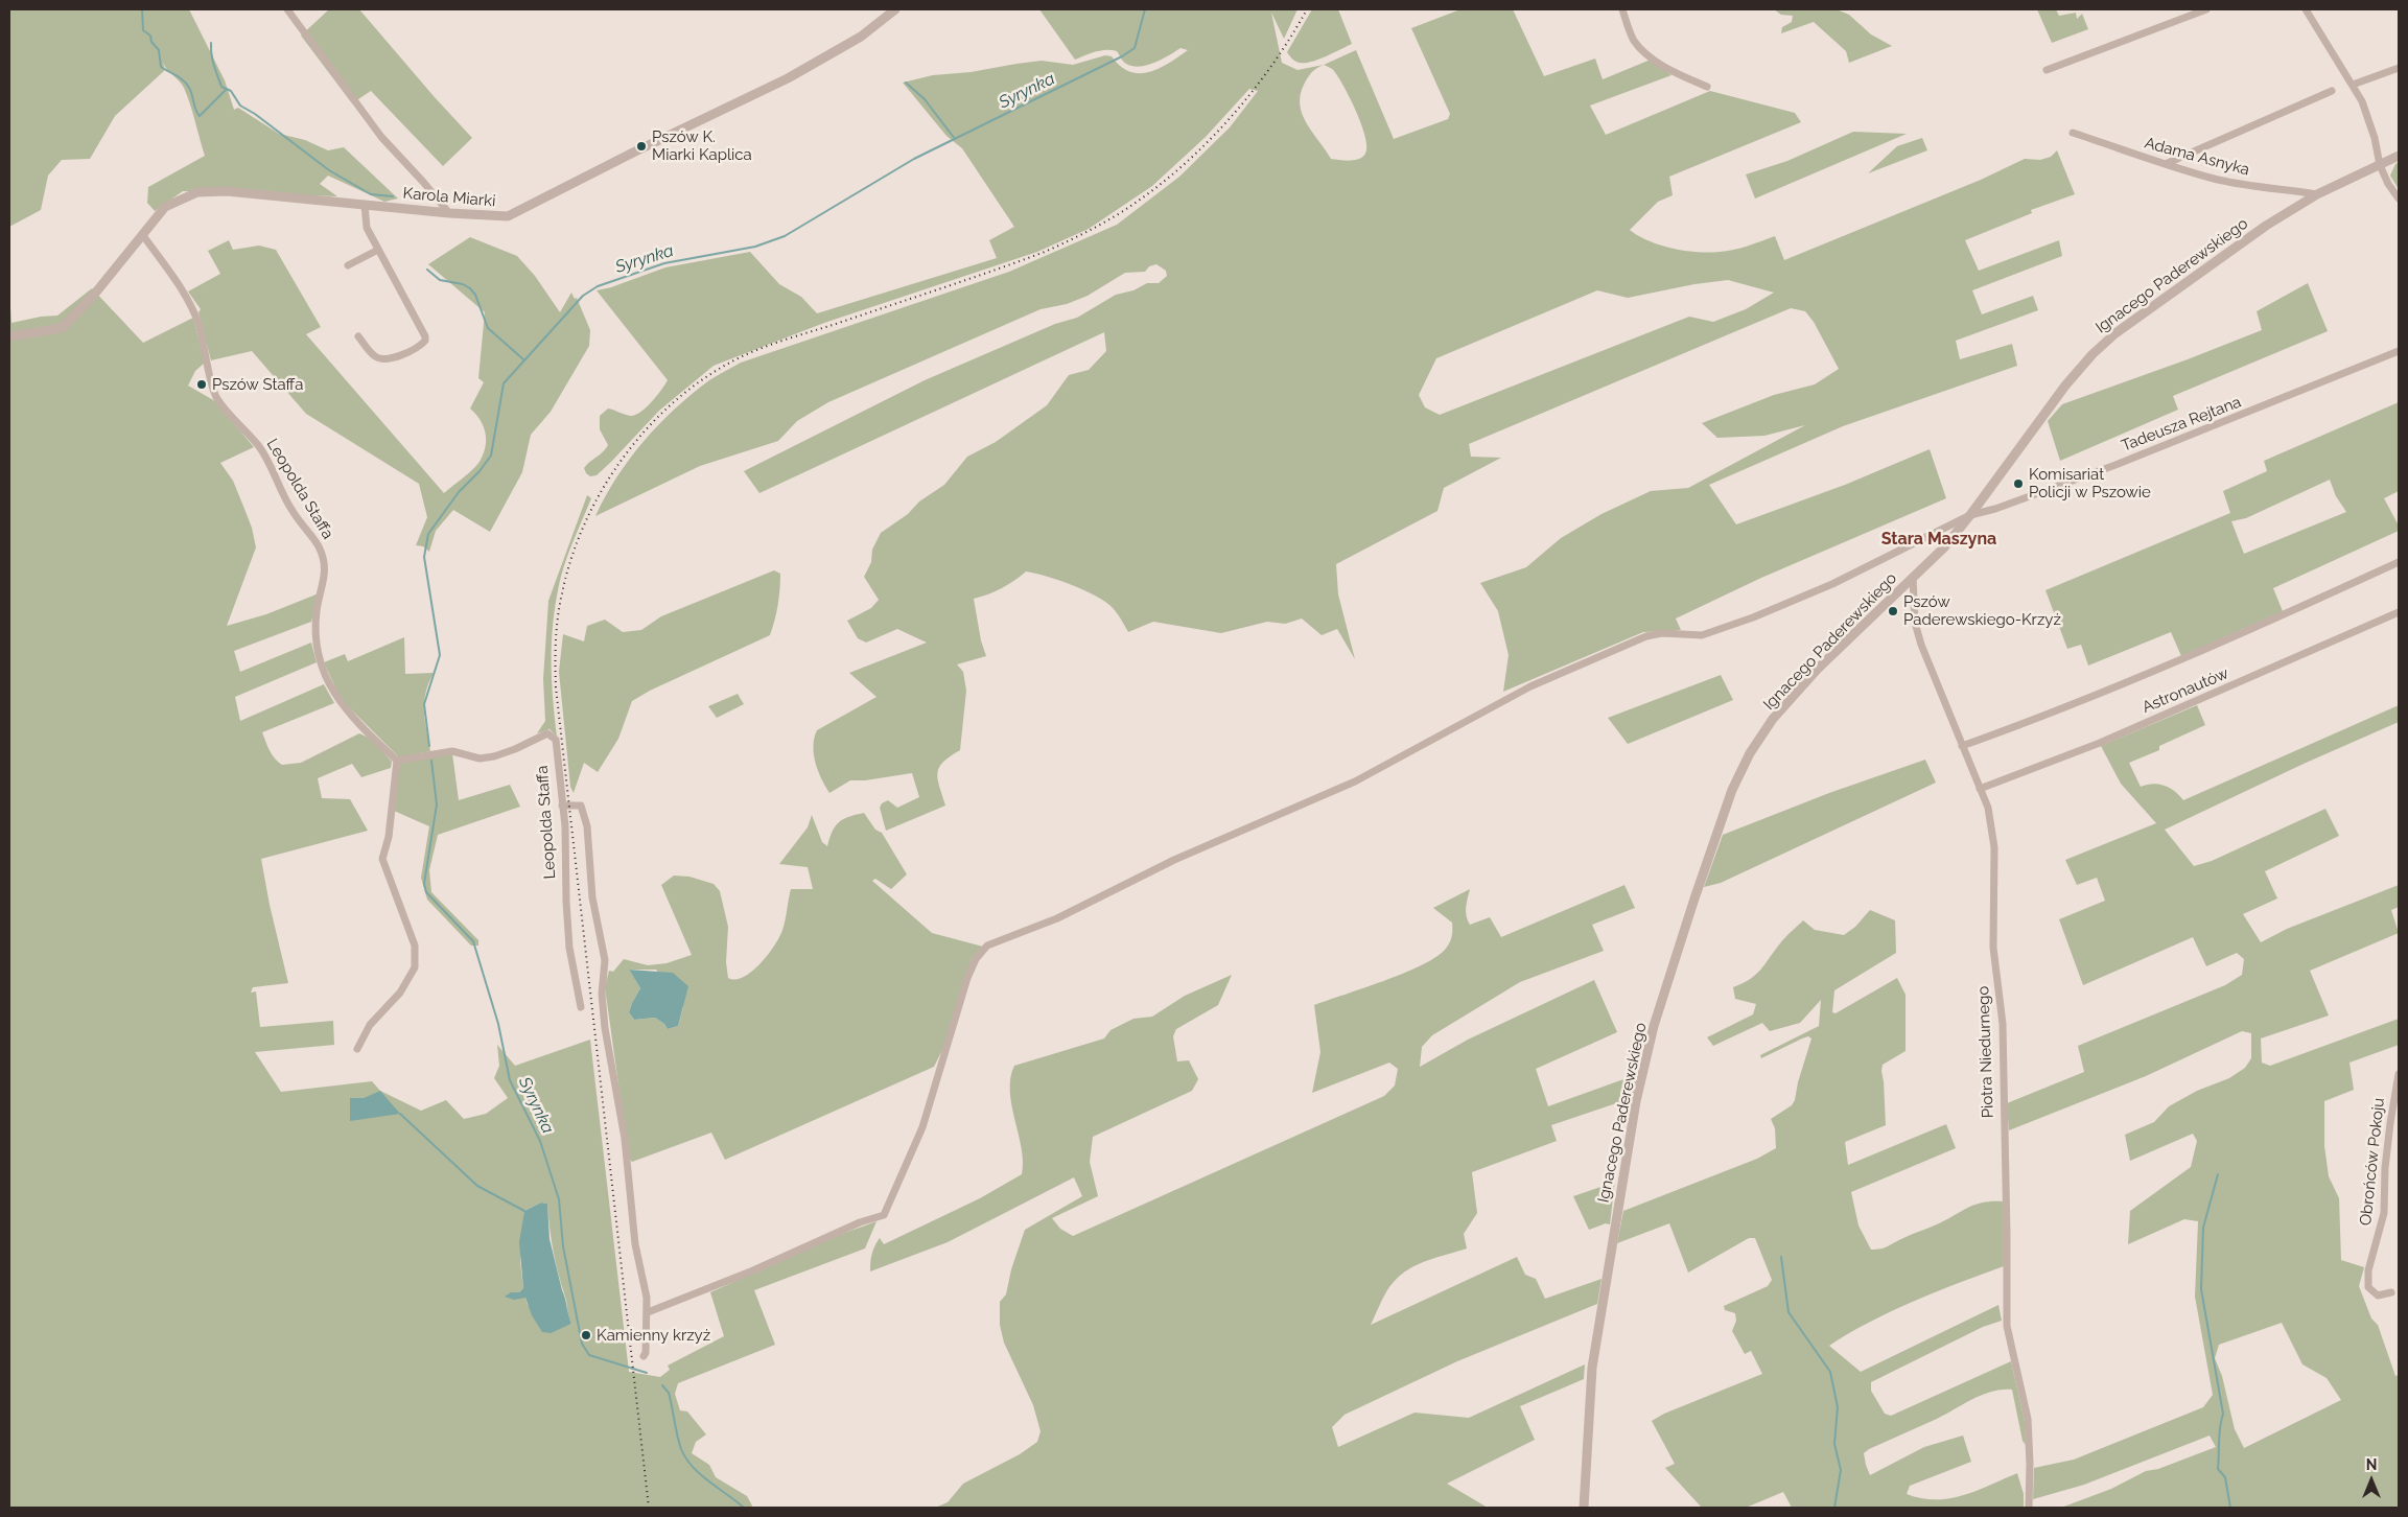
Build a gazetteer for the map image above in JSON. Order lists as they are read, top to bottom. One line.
{"streets":{"street":["Adama Asnyka","Karola Miarki","Ignacego Paderewskiego","Tadeusza Rejtana","Leopolda Staffa","Astronautów","Piotra Niedurnego","Obrońców Pokoju"]},"crossings":[["Adama Asnyka","Ignacego Paderewskiego"],["Karola Miarki","Leopolda Staffa"],["Ignacego Paderewskiego","Tadeusza Rejtana"],["Ignacego Paderewskiego","Piotra Niedurnego"],["Astronautów","Piotra Niedurnego"]],"districts":["Stara Maszyna"],"water":["Syrynka"],"places":["Pszów K. Miarki Kaplica","Pszów Staffa","Komisariat Policji w Pszowie","Pszów Paderewskiego-Krzyż","Kamienny krzyż"],"north":"top"}
